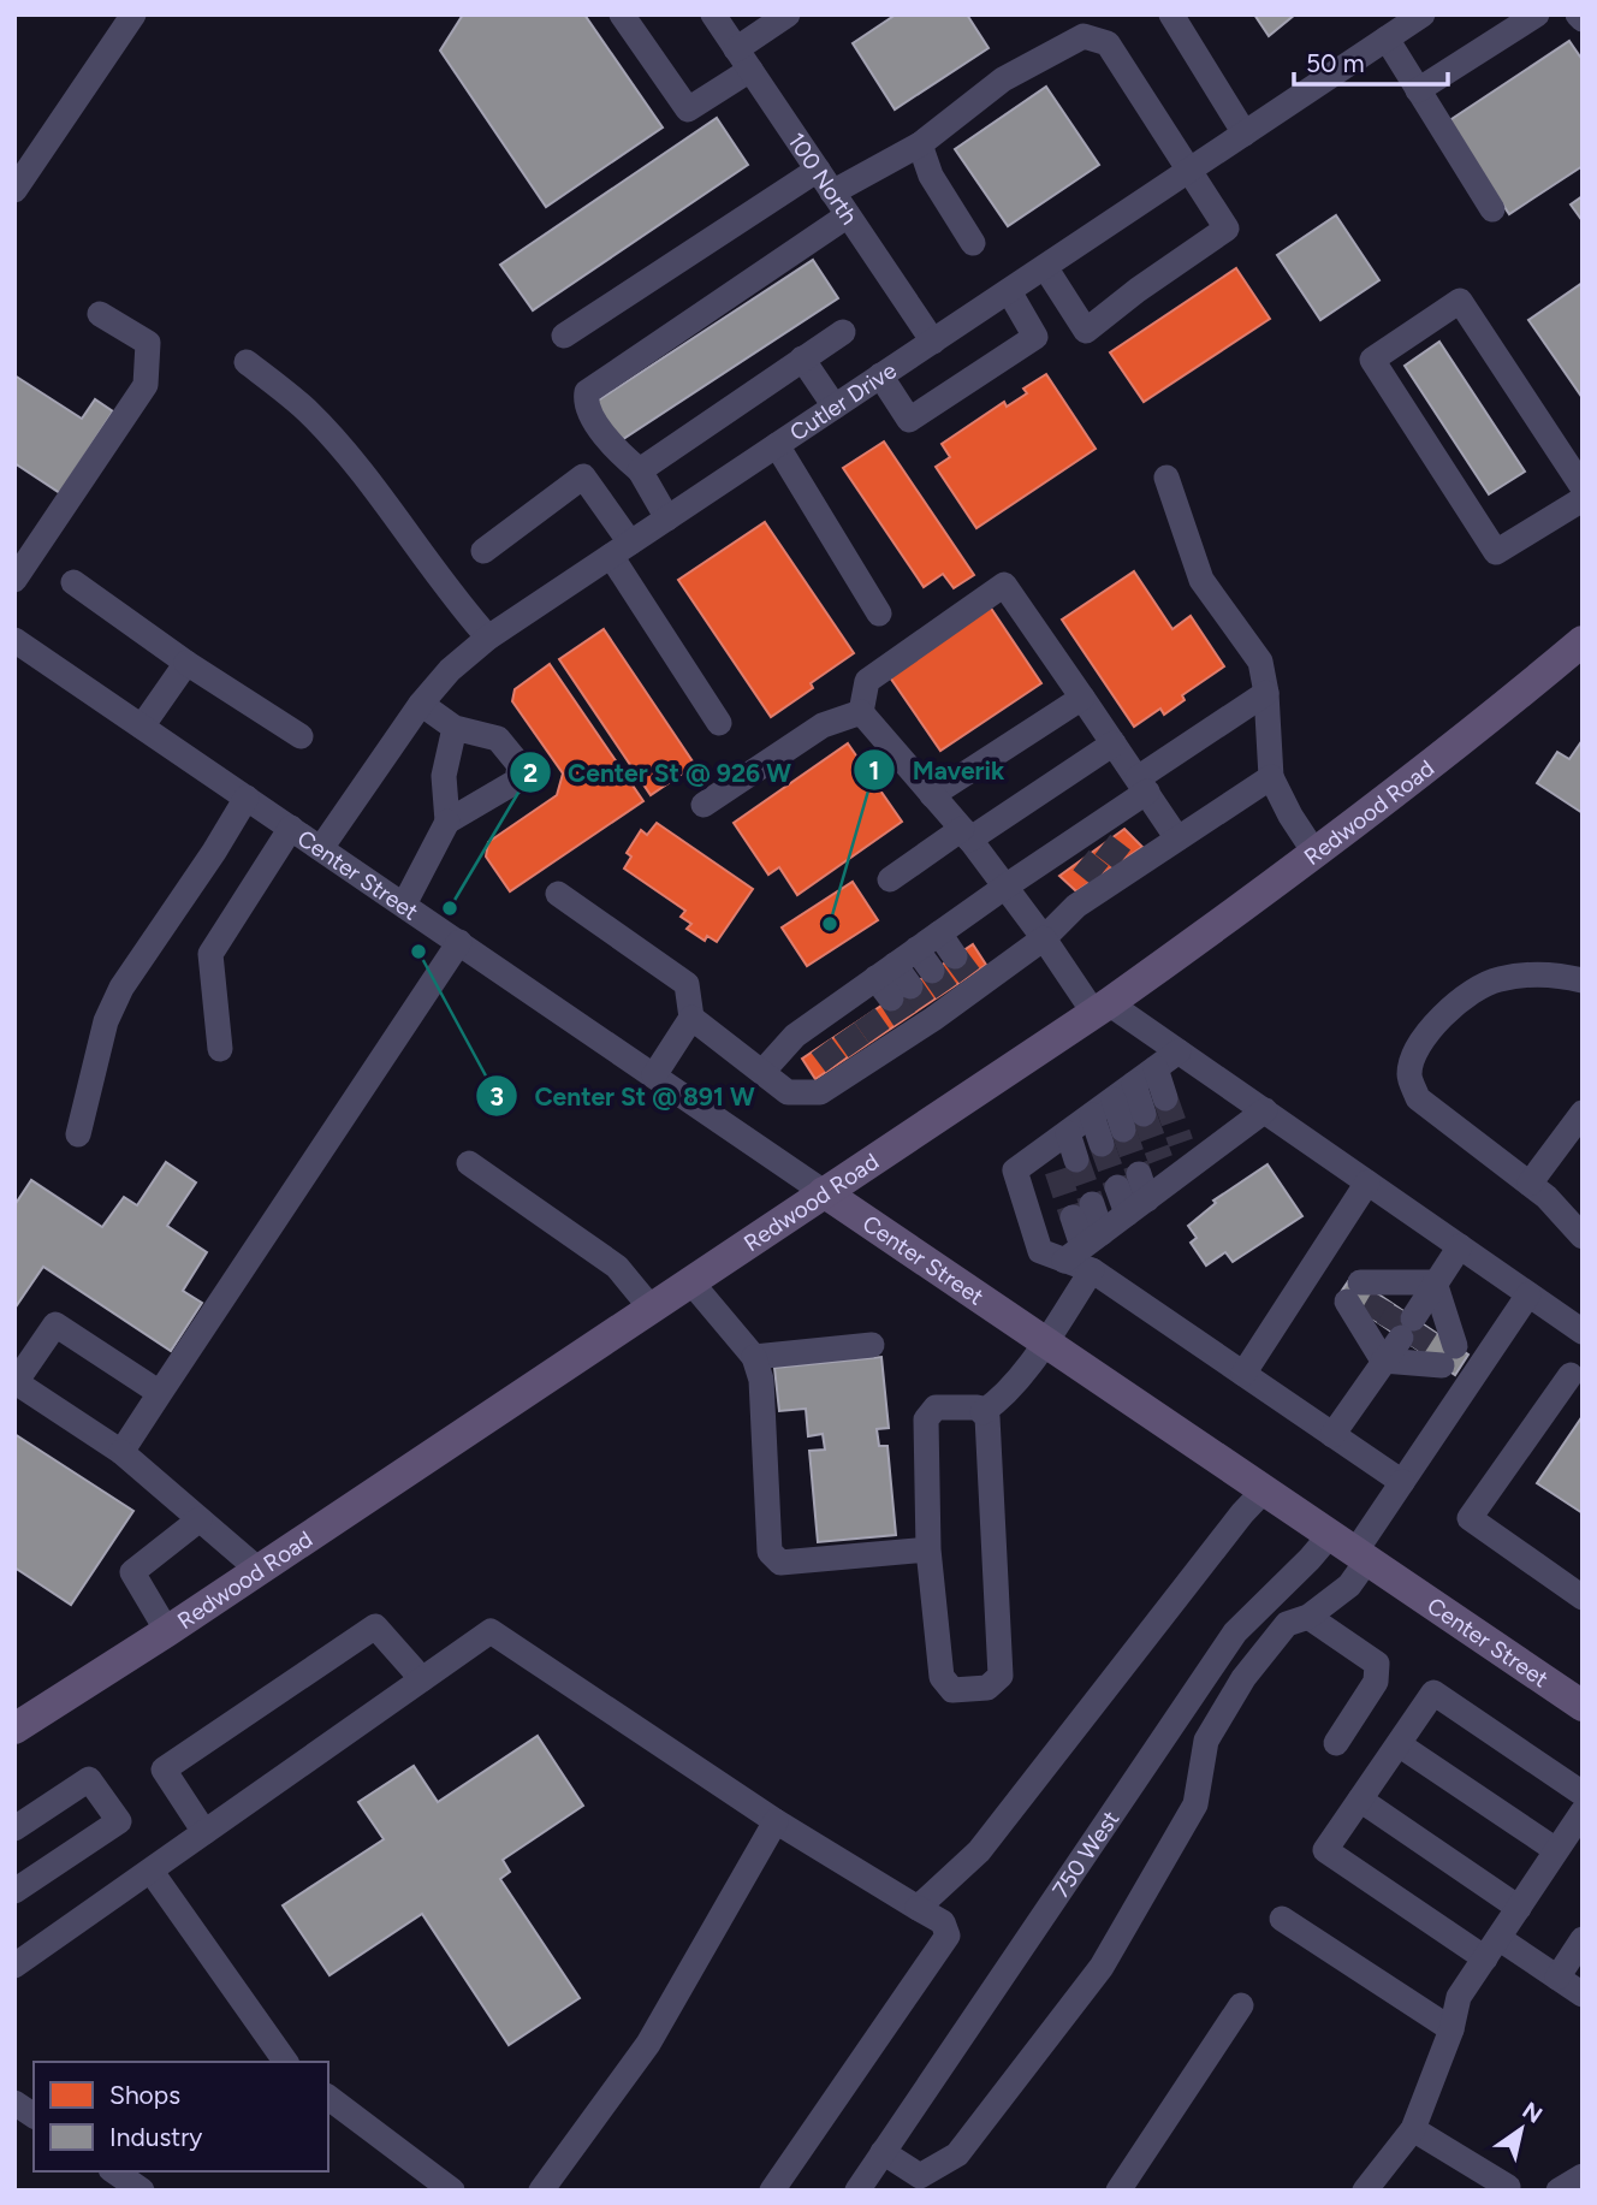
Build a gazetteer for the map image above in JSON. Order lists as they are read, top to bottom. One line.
{"streets":{"main road":["Redwood Road","Center Street"],"street":["100 North","Cutler Drive","750 West"]},"crossings":[["100 North","Cutler Drive"],["Cutler Drive","Center Street"],["Redwood Road","Center Street"],["Center Street","750 West"]],"places":["Center St @ 926 W","Maverik","Center St @ 891 W"],"legend":["Shops","Industry"],"scale_bar":"50 m","north":"top right"}
